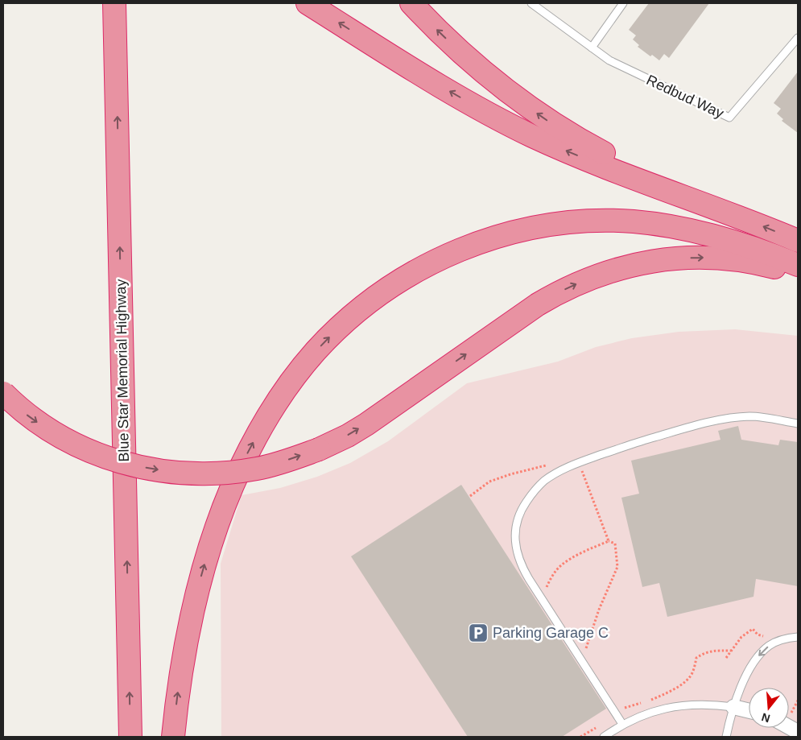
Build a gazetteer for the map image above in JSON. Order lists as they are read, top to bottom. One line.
{"streets":{"highway":["Blue Star Memorial Highway"],"lane":["Redbud Way"]},"one_way":["Blue Star Memorial Highway"],"places":{"parking":["Parking Garage C"]},"north":"bottom"}
